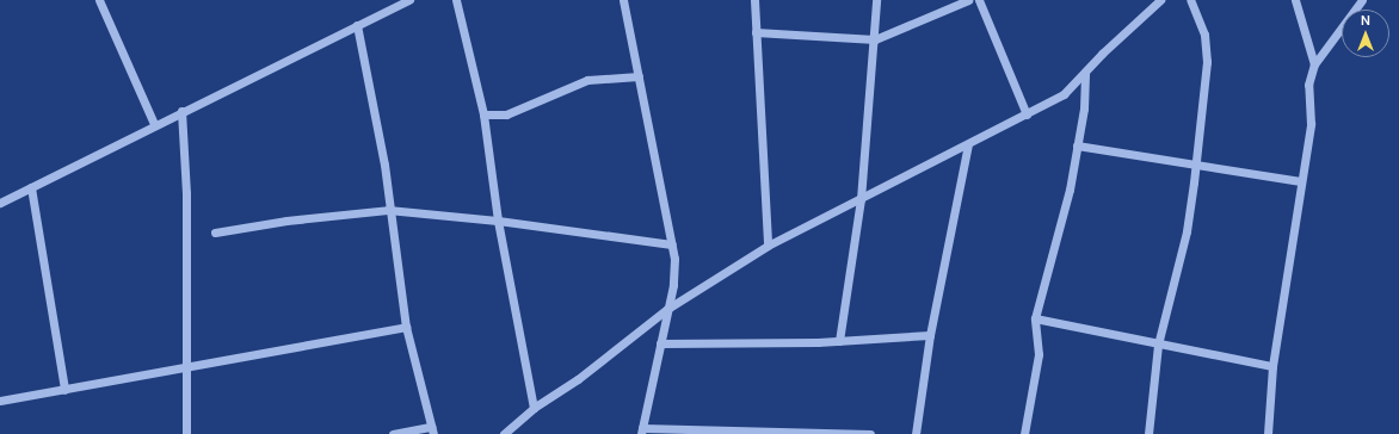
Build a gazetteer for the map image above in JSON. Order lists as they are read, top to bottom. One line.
{"north":"top"}
